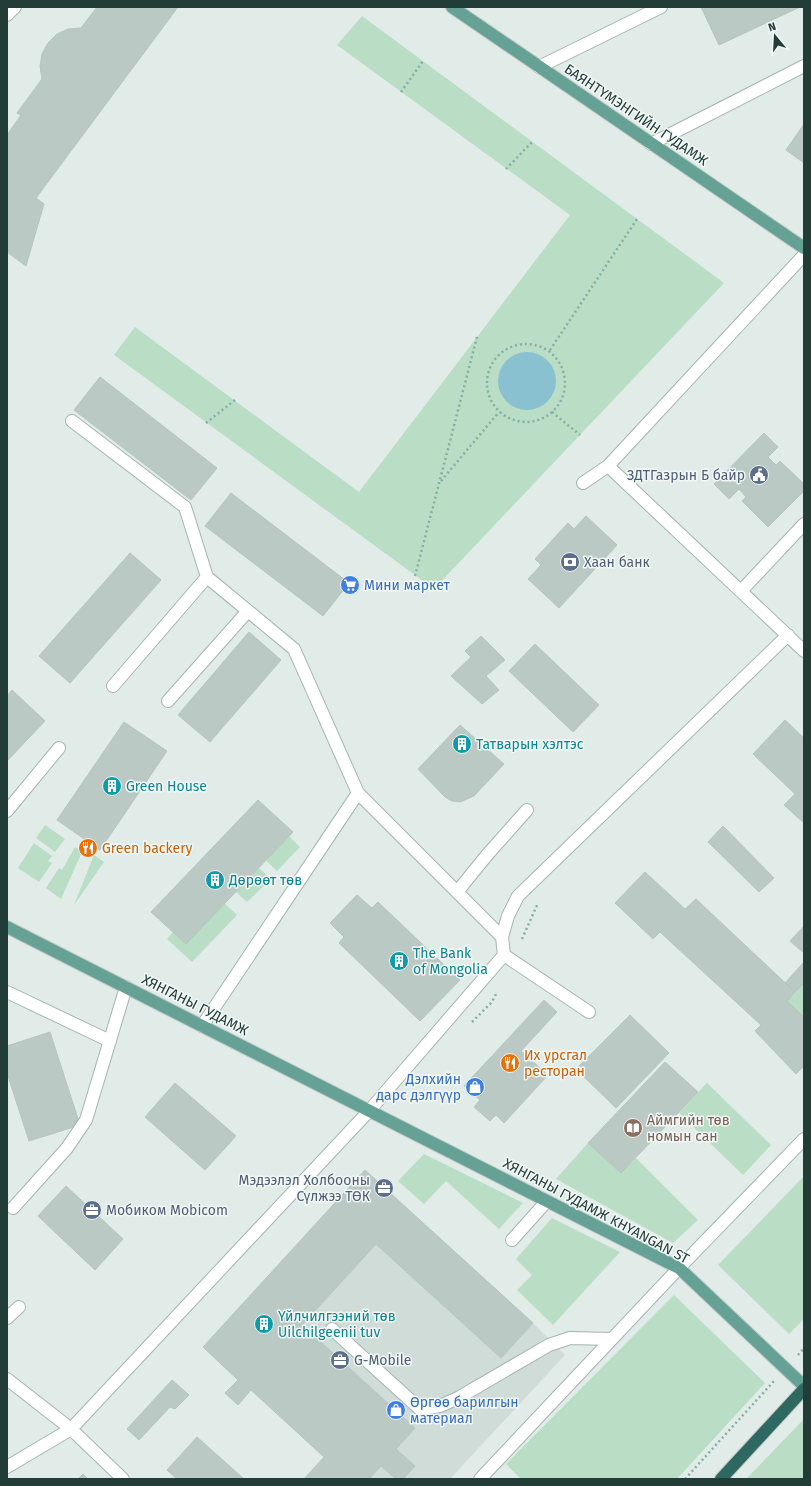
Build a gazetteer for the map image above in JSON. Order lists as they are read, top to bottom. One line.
{"streets":{"main road":["БАЯНТҮМЭНГИЙН ГУДАМЖ","ХЯНГАНЫ ГУДАМЖ","ХЯНГАНЫ ГУДАМЖ KHYANGAN ST"]},"crossings":[["ХЯНГАНЫ ГУДАМЖ","ХЯНГАНЫ ГУДАМЖ KHYANGAN ST"]],"places":{"public building":["ЗДТГазрын Б байр"],"bank":["Хаан банк"],"supermarket":["Мини маркет"],"building":["Татварын хэлтэс","Green House","Дөрөөт төв","The Bank of Mongolia","Үйлчилгээний төв Uilchilgeenii tuv"],"restaurant":["Green backery","Их урсгал ресторан"],"shop":["Дэлхийн дарс дэлгүүр","Өргөө барилгын материал"],"library":["Аймгийн төв номын сан"],"office":["Мэдээлэл Холбооны Сүлжээ ТӨК","Мобиком Mobicom","G-Mobile"]},"north":"top"}
